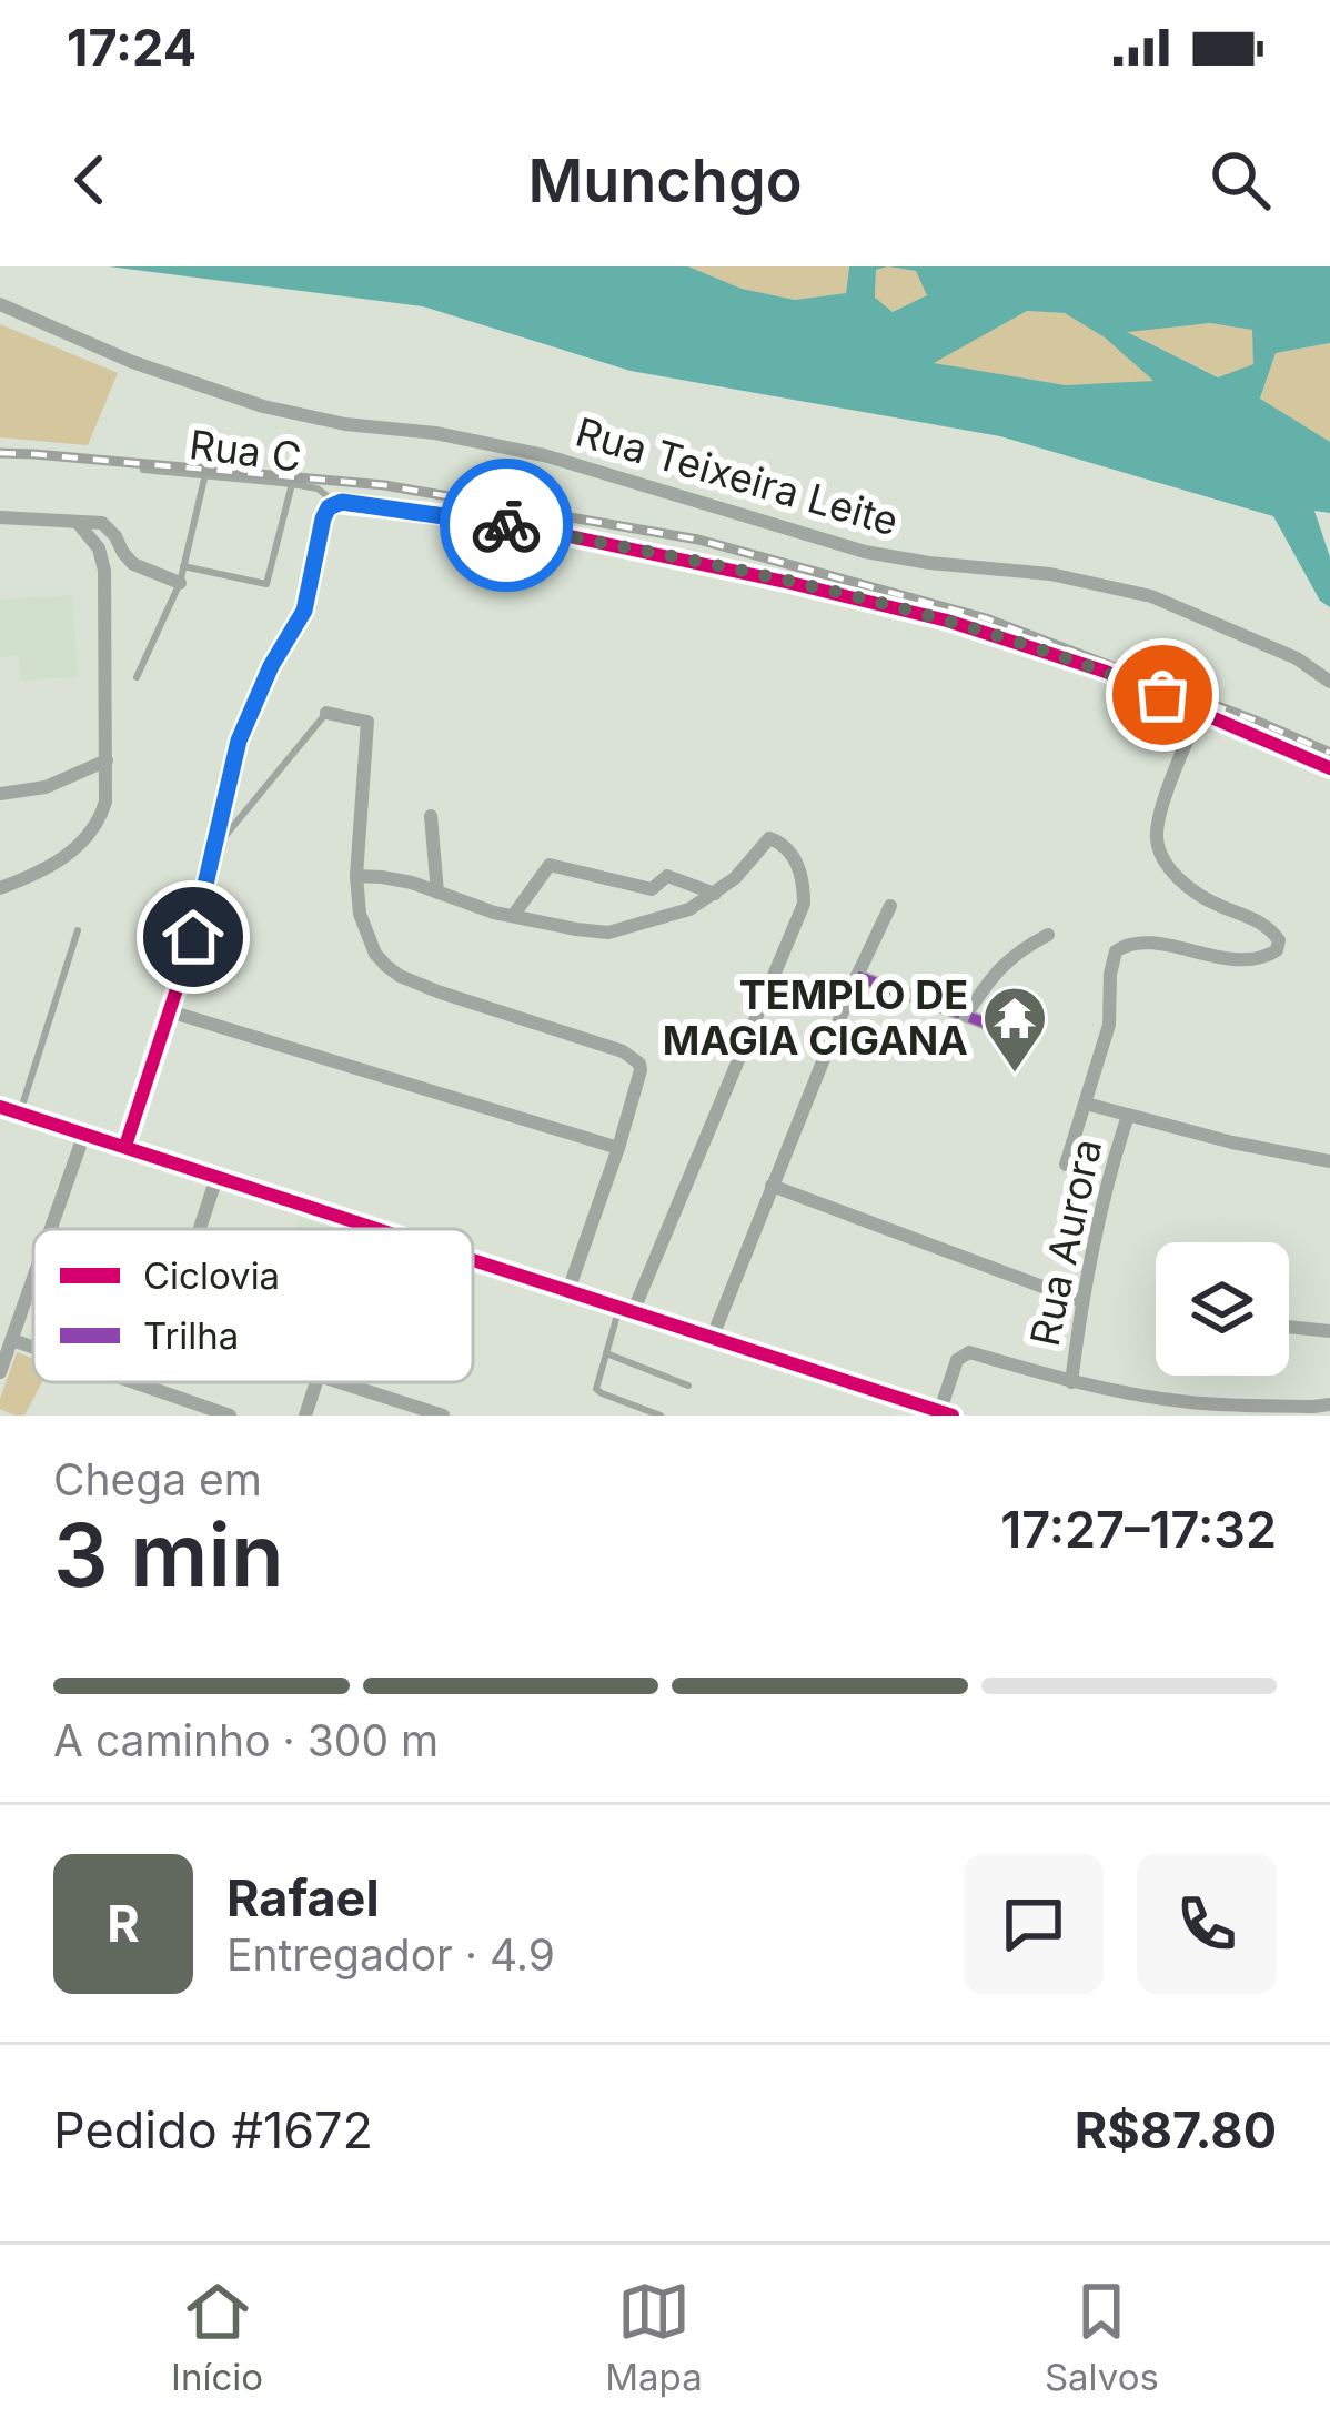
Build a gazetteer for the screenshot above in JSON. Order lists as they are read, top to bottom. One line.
{"streets":{"street":["Rua Teixeira Leite","Rua Aurora"],"lane":["Rua C"]},"places":{"temple":["TEMPLO DE MAGIA CIGANA"]},"legend":["Ciclovia","Trilha"],"page":{"status":"17:24","header":"Munchgo","heading":["3 min","Chega em","17:27–17:32"],"panel":["Rafael","Entregador · 4.9","Pedido #1672","R$87.80"],"bar":"A caminho · 300 m","round":"R","tabs":["Início","Mapa","Salvos"]}}
